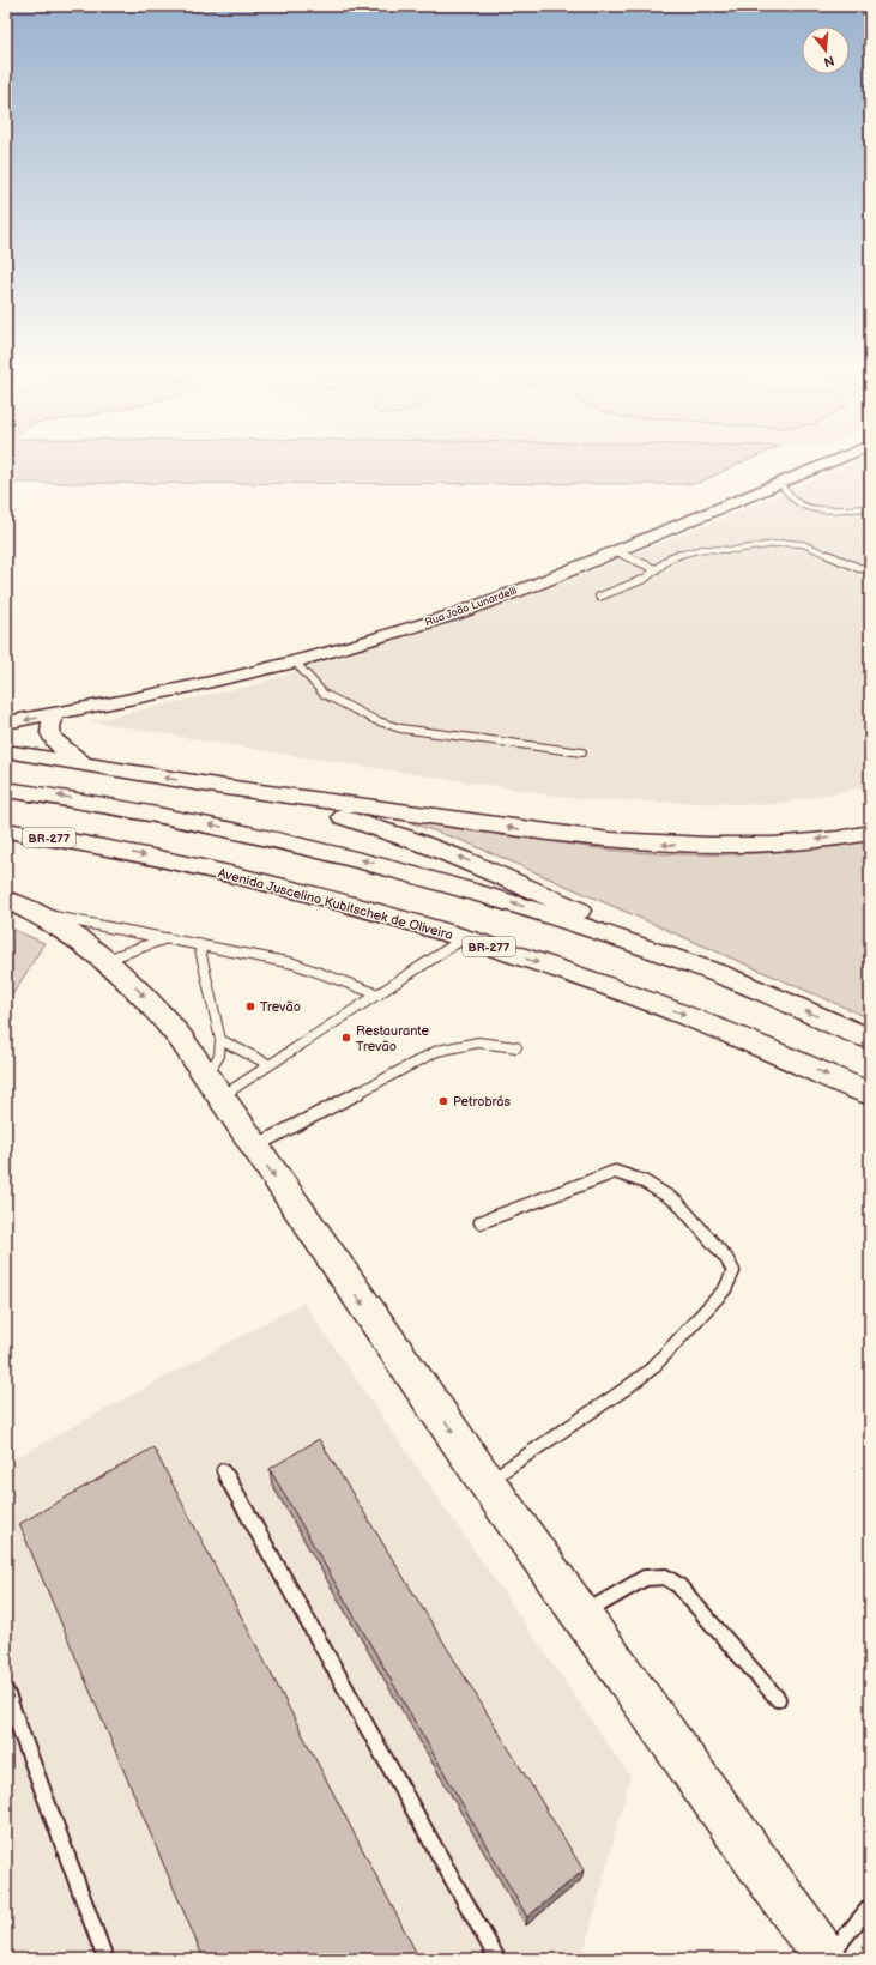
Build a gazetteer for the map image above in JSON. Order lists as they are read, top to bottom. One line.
{"streets":{"main road":["BR-277","Avenida Juscelino Kubitschek de Oliveira"],"street":["Rua João Lunardelli"]},"places":["Trevão","Restaurante Trevão","Petrobrás"],"north":"bottom"}
